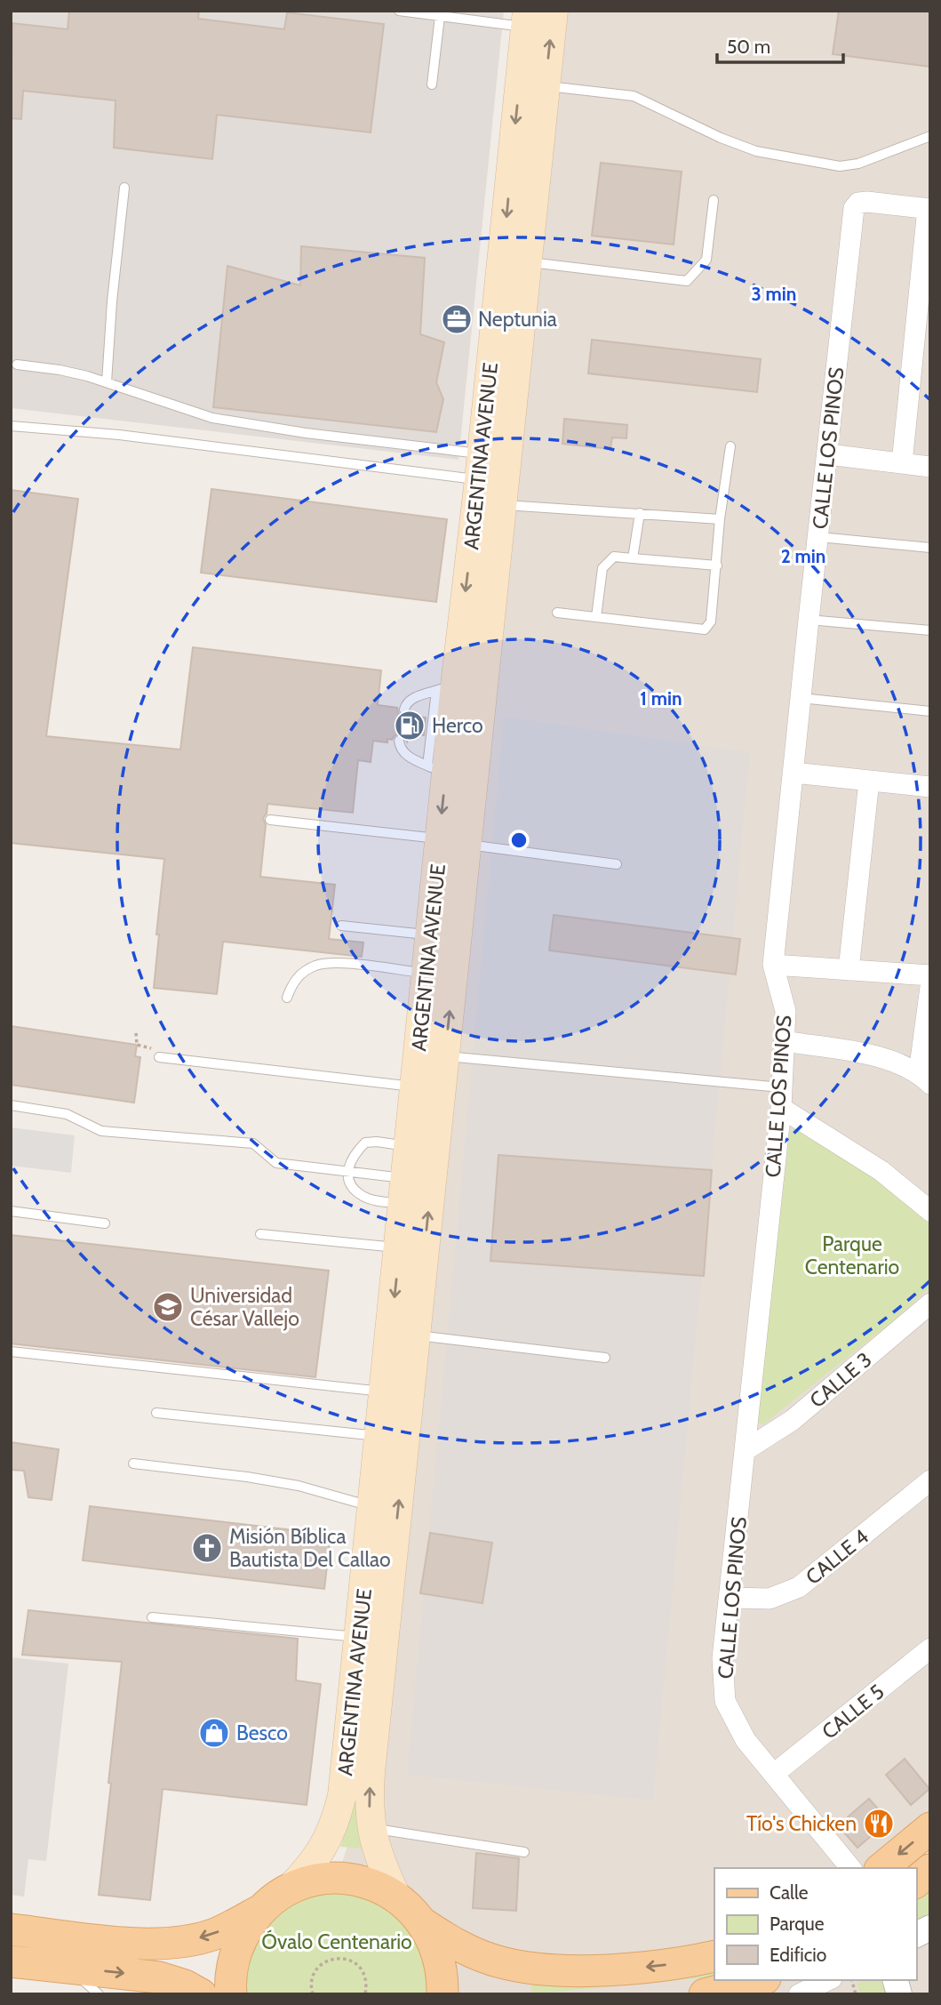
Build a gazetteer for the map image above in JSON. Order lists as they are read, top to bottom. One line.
{"streets":{"main road":["ARGENTINA AVENUE"],"street":["CALLE LOS PINOS","CALLE 3","CALLE 4","CALLE 5"]},"crossings":[["CALLE LOS PINOS","CALLE 3"],["CALLE LOS PINOS","CALLE 4"],["CALLE LOS PINOS","CALLE 5"]],"parks":["Parque Centenario","Óvalo Centenario"],"places":{"office":["Neptunia"],"fuel station":["Herco"],"school or university":["Universidad César Vallejo"],"church":["Misión Bíblica Bautista Del Callao"],"shop":["Besco"],"restaurant":["Tío's Chicken"]},"legend":["Calle","Parque","Edificio"],"scale_bar":"50 m","rings":["3 min","2 min","1 min"]}
